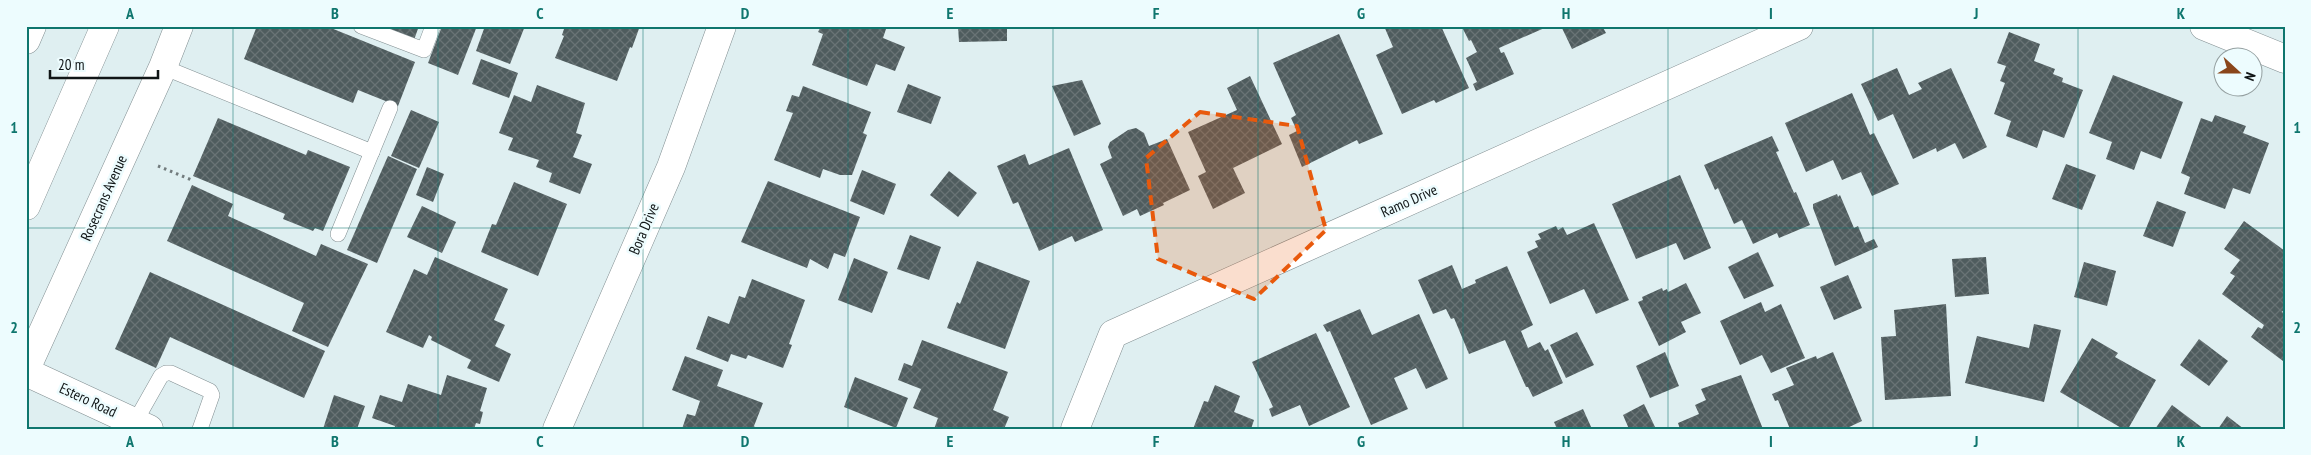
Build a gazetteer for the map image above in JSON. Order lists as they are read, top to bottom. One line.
{"streets":{"street":["Rosecrans Avenue","Ramo Drive","Bora Drive","Estero Road"]},"crossings":[["Rosecrans Avenue","Estero Road"]],"scale_bar":"20 m","north":"right","grid":{"columns":["A","B","C","D","E","F","G","H","I","J","K"],"rows":["1","2"]}}
